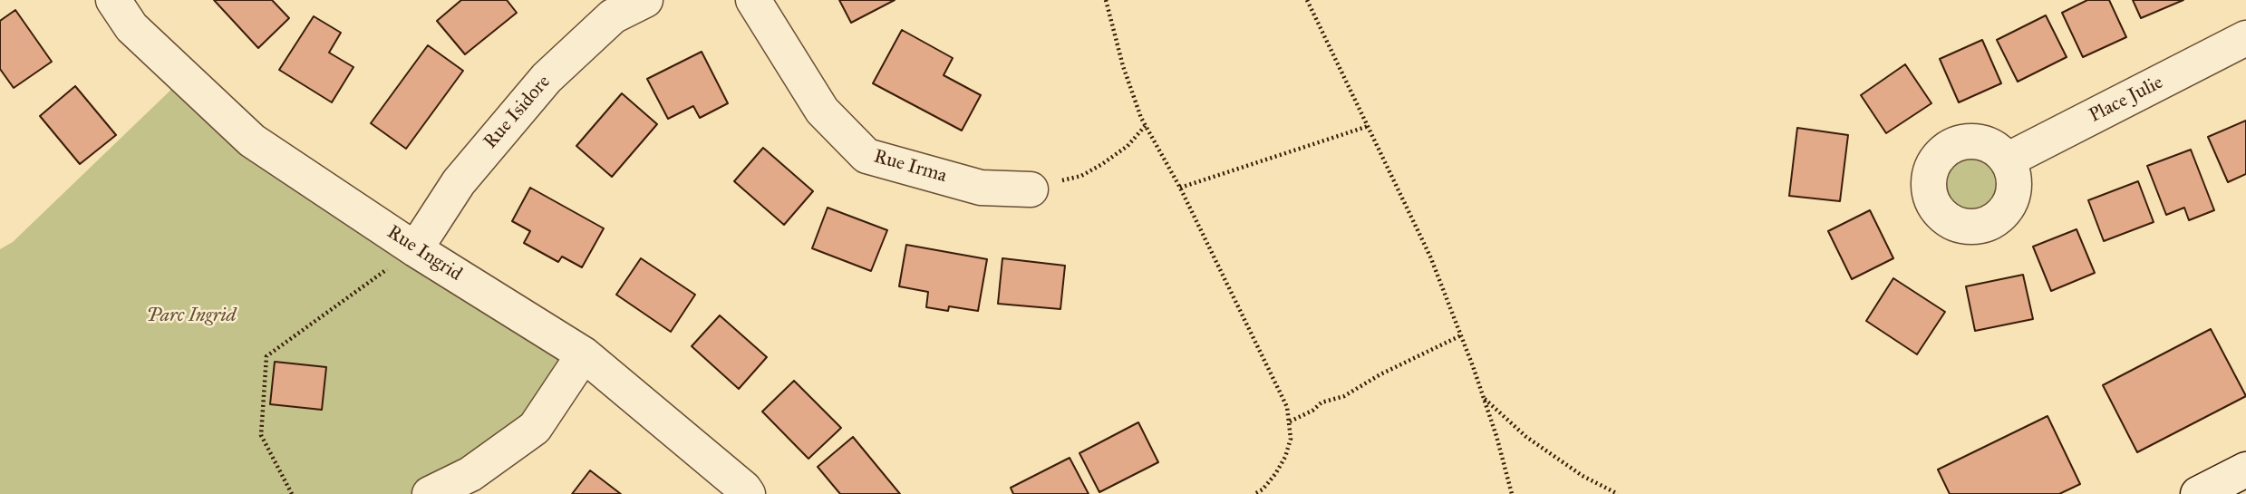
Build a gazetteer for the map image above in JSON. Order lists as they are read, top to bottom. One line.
{"streets":{"street":["Place Julie","Rue Isidore","Rue Irma","Rue Ingrid"]},"crossings":[["Rue Isidore","Rue Ingrid"]],"parks":["Parc Ingrid"]}
